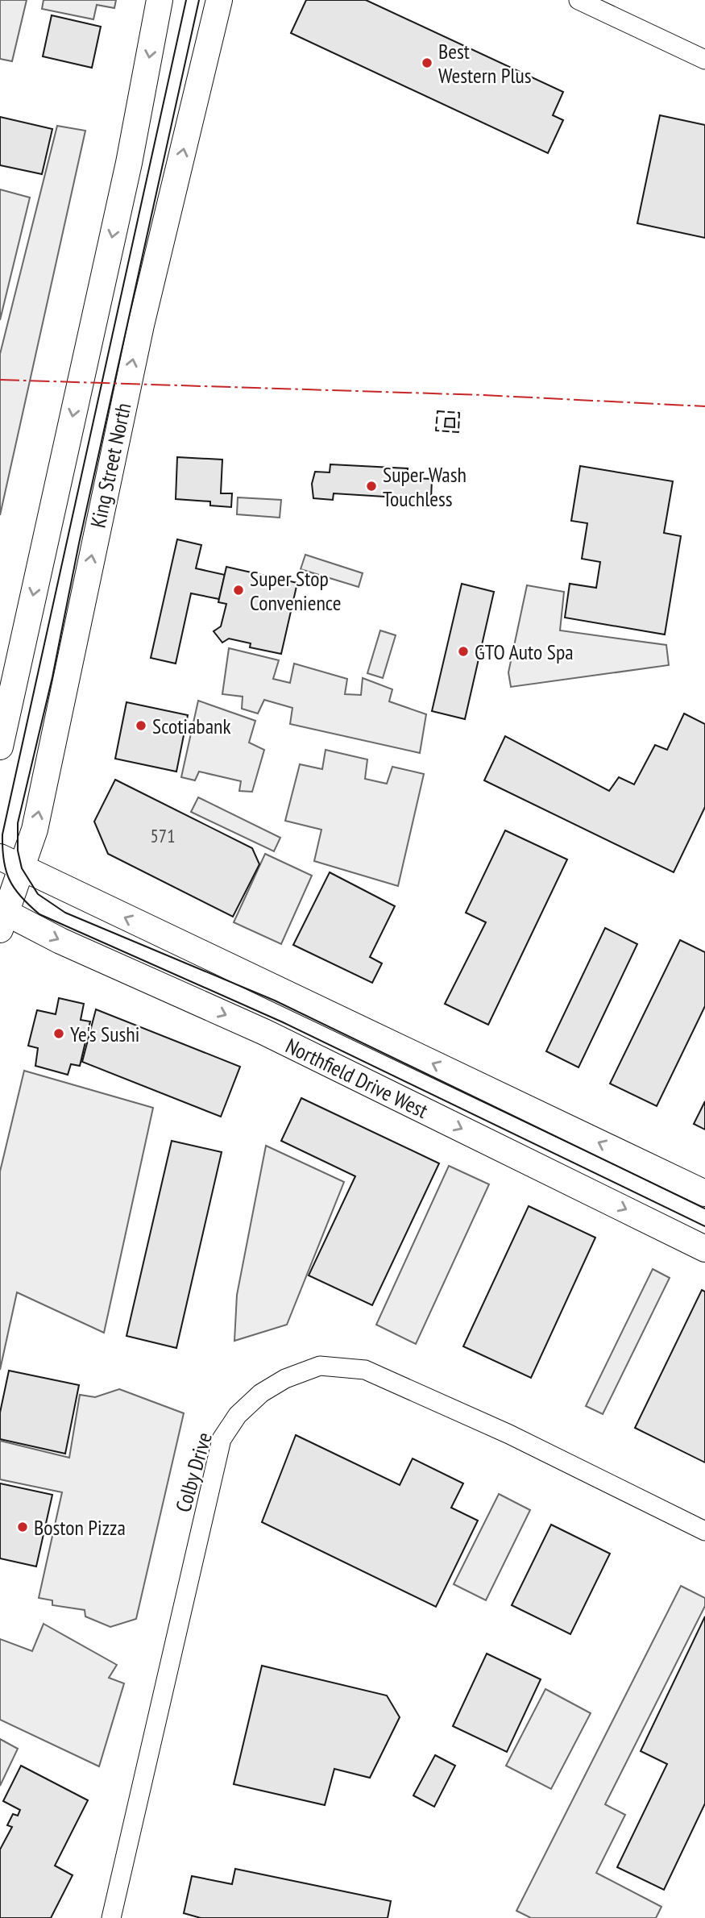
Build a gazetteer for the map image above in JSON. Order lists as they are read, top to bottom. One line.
{"streets":{"main road":["King Street North","Northfield Drive West"],"street":["Colby Drive"]},"crossings":[["King Street North","Northfield Drive West"]],"places":["Best Western Plus","Super Wash Touchless","Super Stop Convenience","GTO Auto Spa","Scotiabank","Ye's Sushi","Boston Pizza"],"house_numbers":["571"]}
